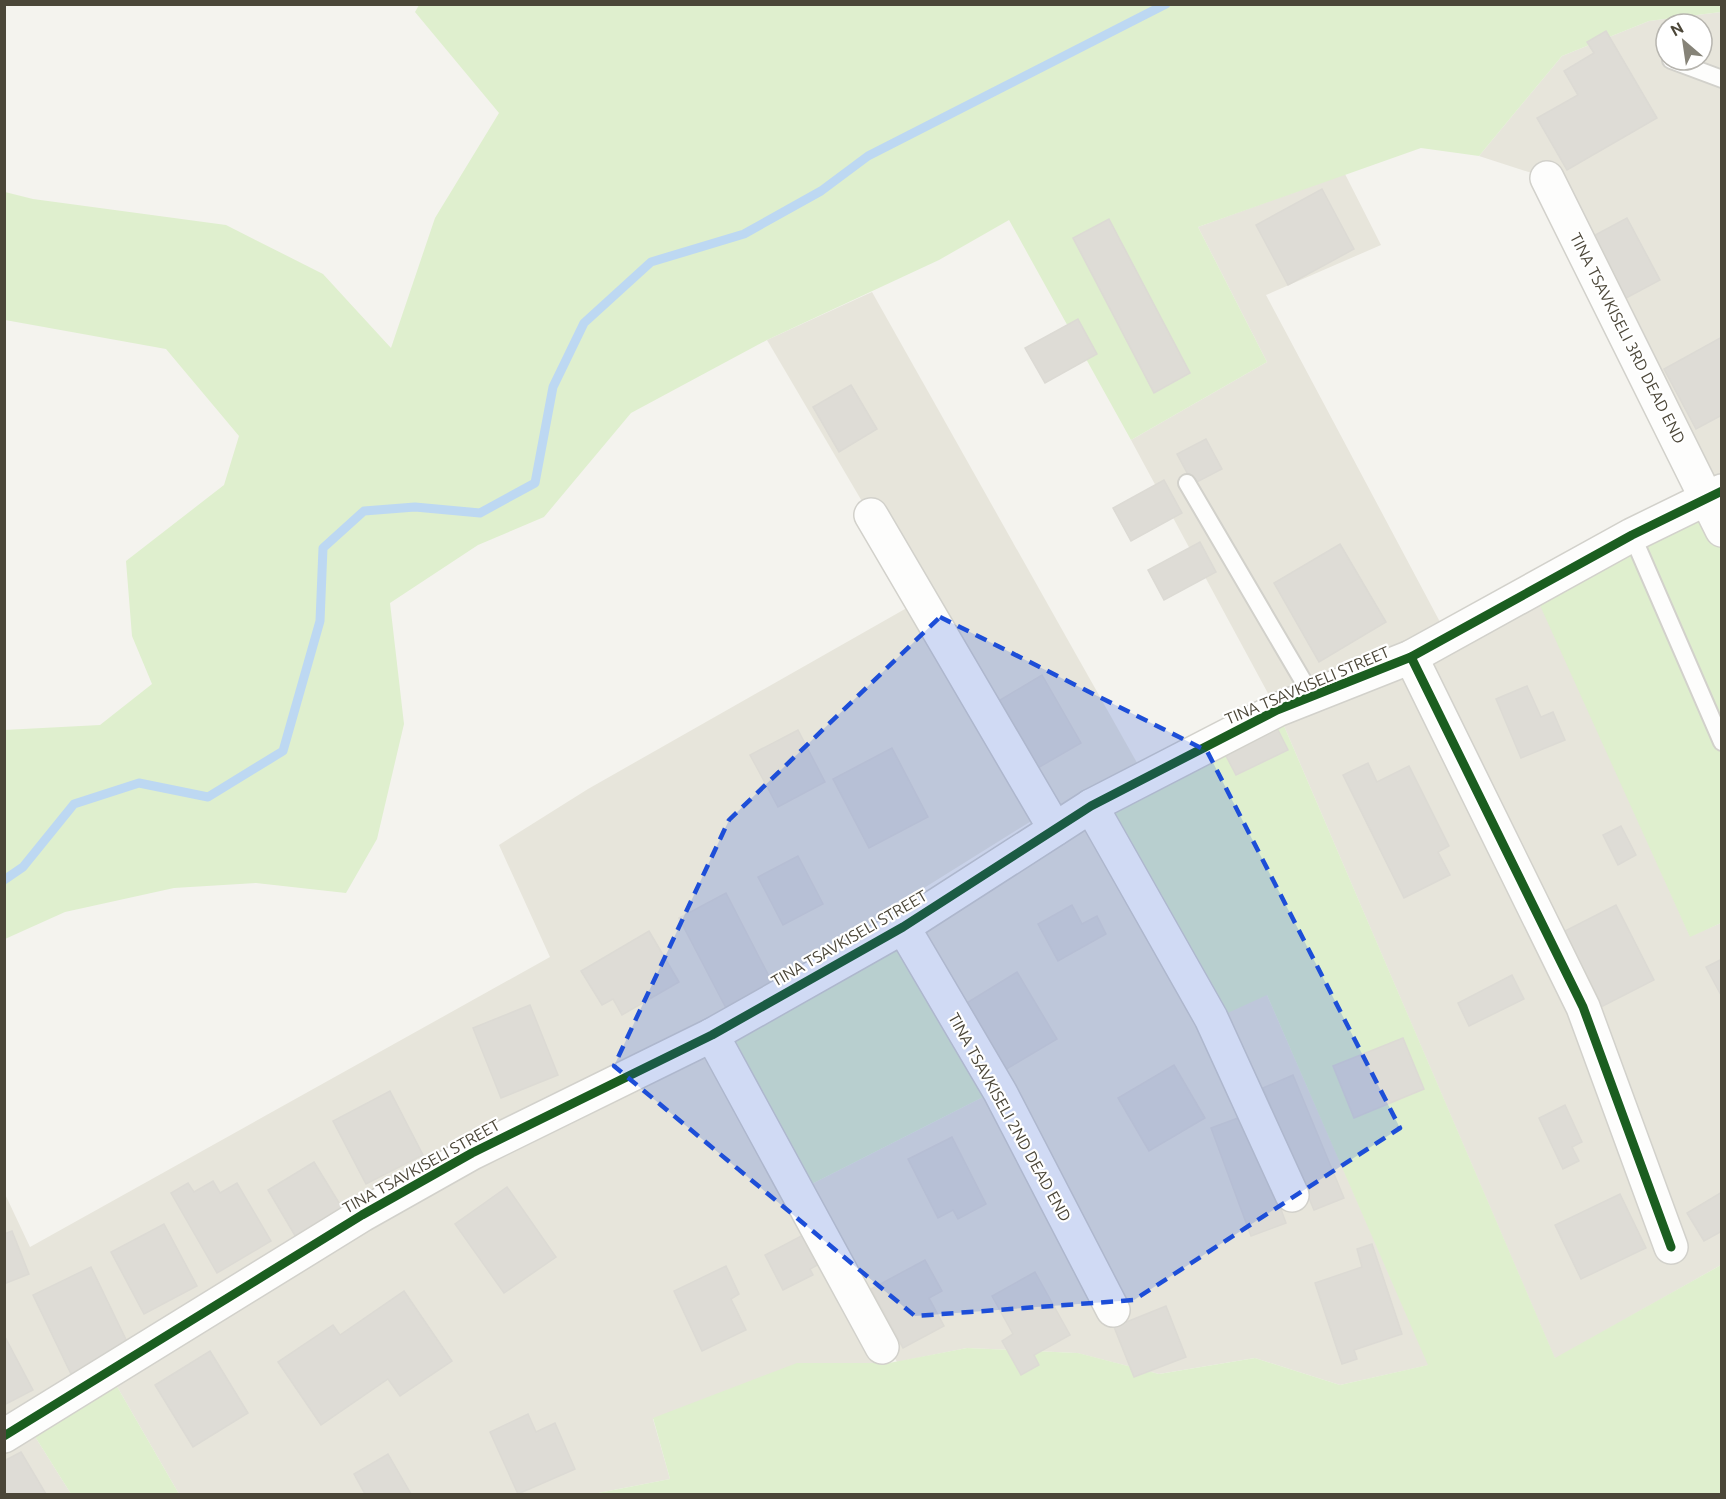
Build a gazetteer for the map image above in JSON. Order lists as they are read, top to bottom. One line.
{"streets":{"street":["TINA TSAVKISELI 3RD DEAD END","TINA TSAVKISELI STREET","TINA TSAVKISELI 2ND DEAD END"]},"crossings":[["TINA TSAVKISELI 3RD DEAD END","TINA TSAVKISELI STREET"],["TINA TSAVKISELI STREET","TINA TSAVKISELI 2ND DEAD END"]],"north":"top left"}
